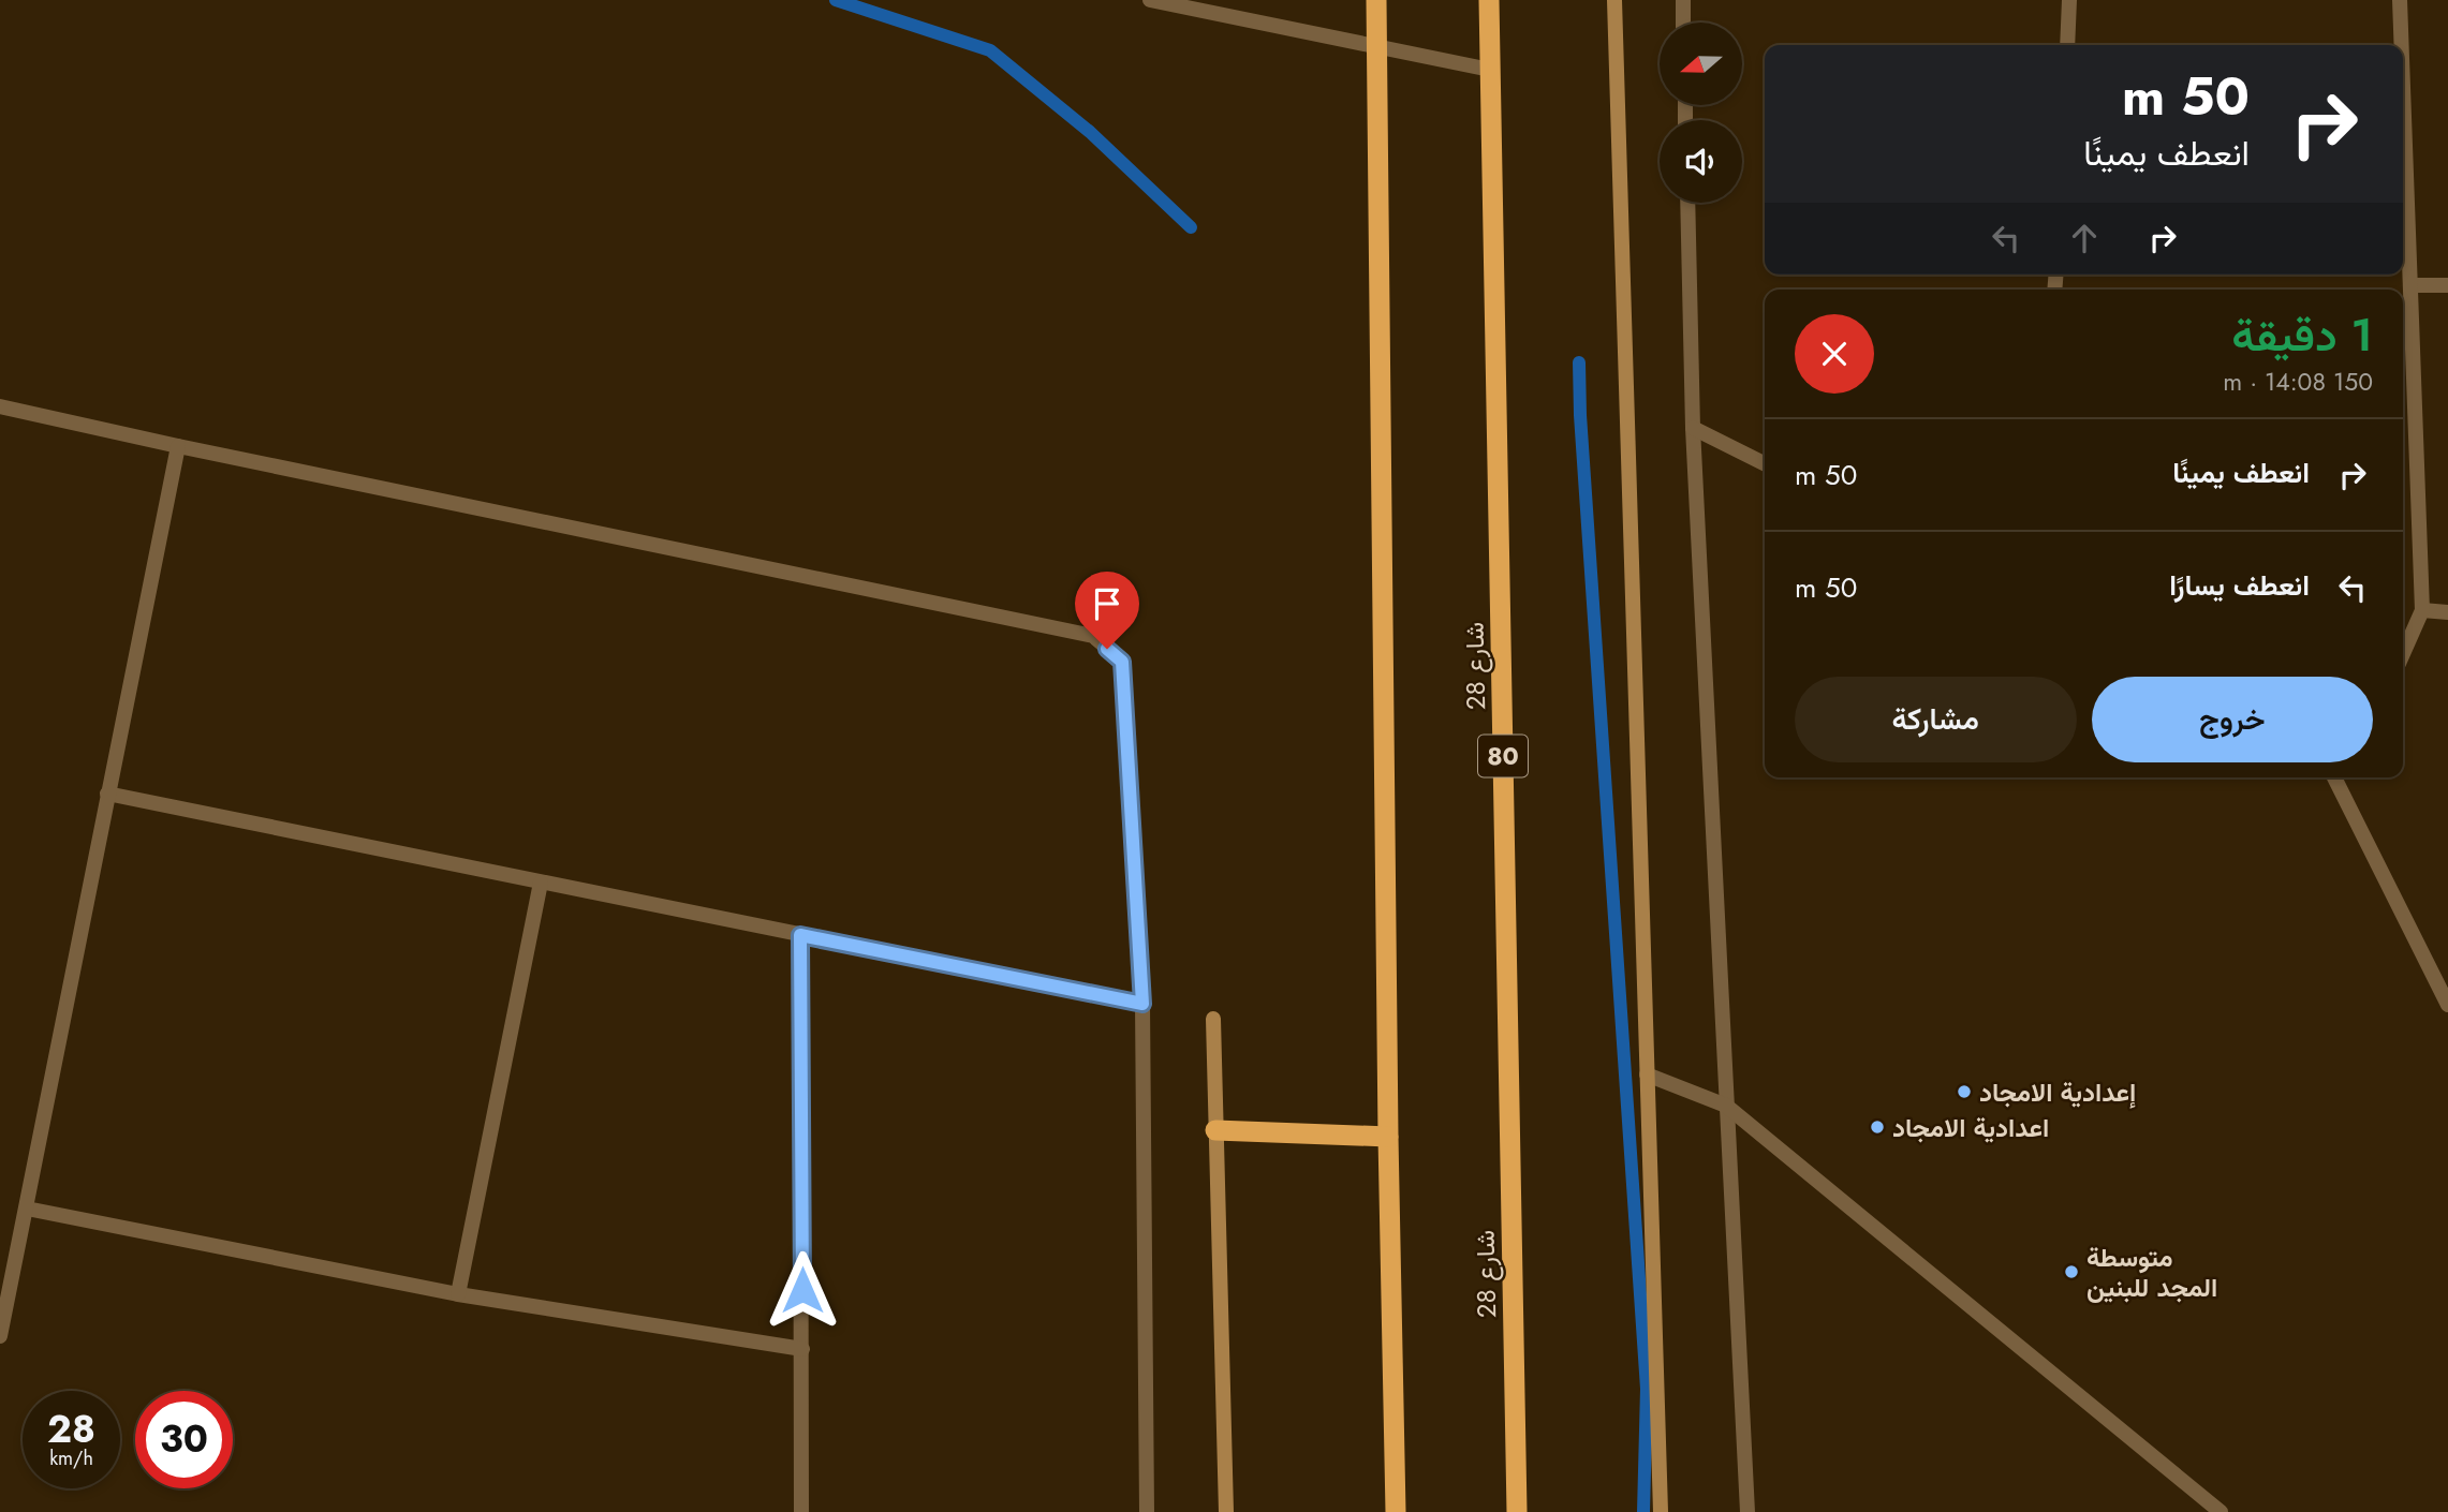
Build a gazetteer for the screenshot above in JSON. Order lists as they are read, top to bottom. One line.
{"streets":{"highway":["شارع 28","80"]},"places":["إعدادية الامجاد","اعدادية الامجاد","متوسطة المجد للبنين"],"north":"left","page":{"turn":["50 m","انعطف يمينًا"],"heading":["1 دقيقة","150 m · 14:08"],"list":[{"name":"انعطف يمينًا","value":"50 m"},{"name":"انعطف يسارًا","value":"50 m"}],"buttons":["خروج","مشاركة"],"speed":"28 km/h","limit":"30"}}
